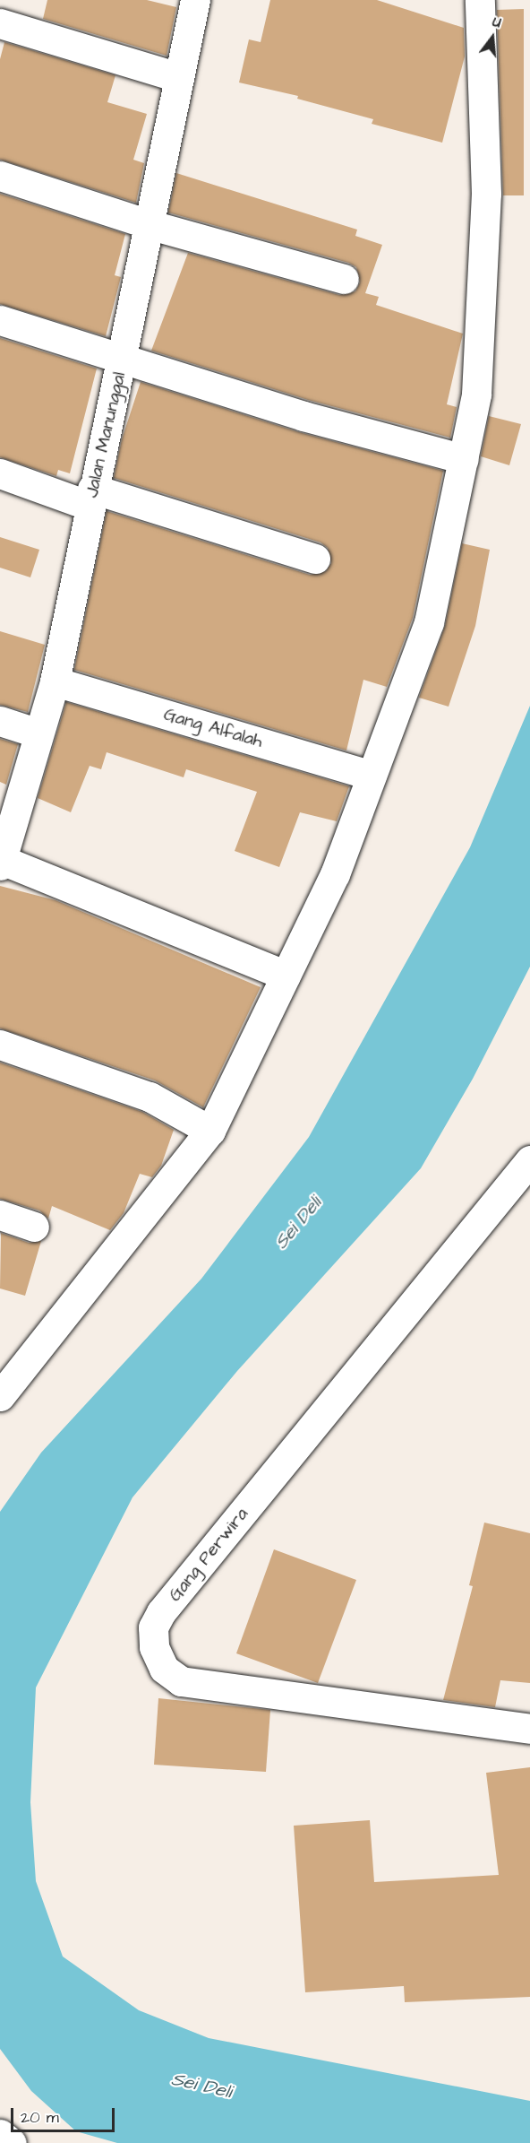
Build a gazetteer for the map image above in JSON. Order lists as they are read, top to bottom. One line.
{"streets":{"street":["Jalan Manunggal","Gang Alfalah","Gang Perwira"]},"crossings":[["Jalan Manunggal","Gang Alfalah"]],"water":["Sei Deli"],"scale_bar":"20 m","north":"top"}
